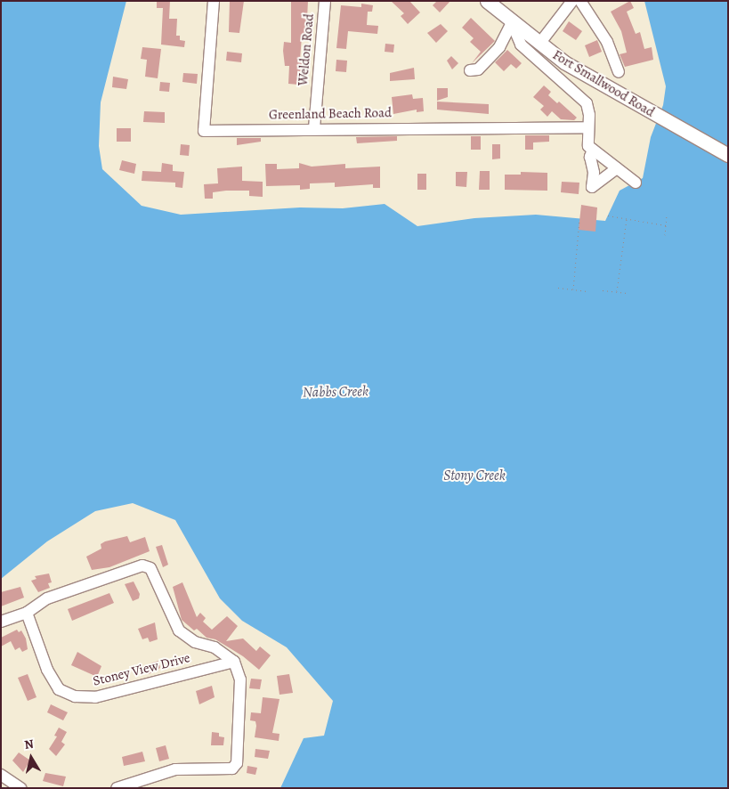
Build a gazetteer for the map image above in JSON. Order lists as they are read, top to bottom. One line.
{"streets":{"main road":["Fort Smallwood Road"],"street":["Weldon Road","Greenland Beach Road","Stoney View Drive"]},"crossings":[["Weldon Road","Greenland Beach Road"]],"water":["Nabbs Creek","Stony Creek"],"north":"top"}
